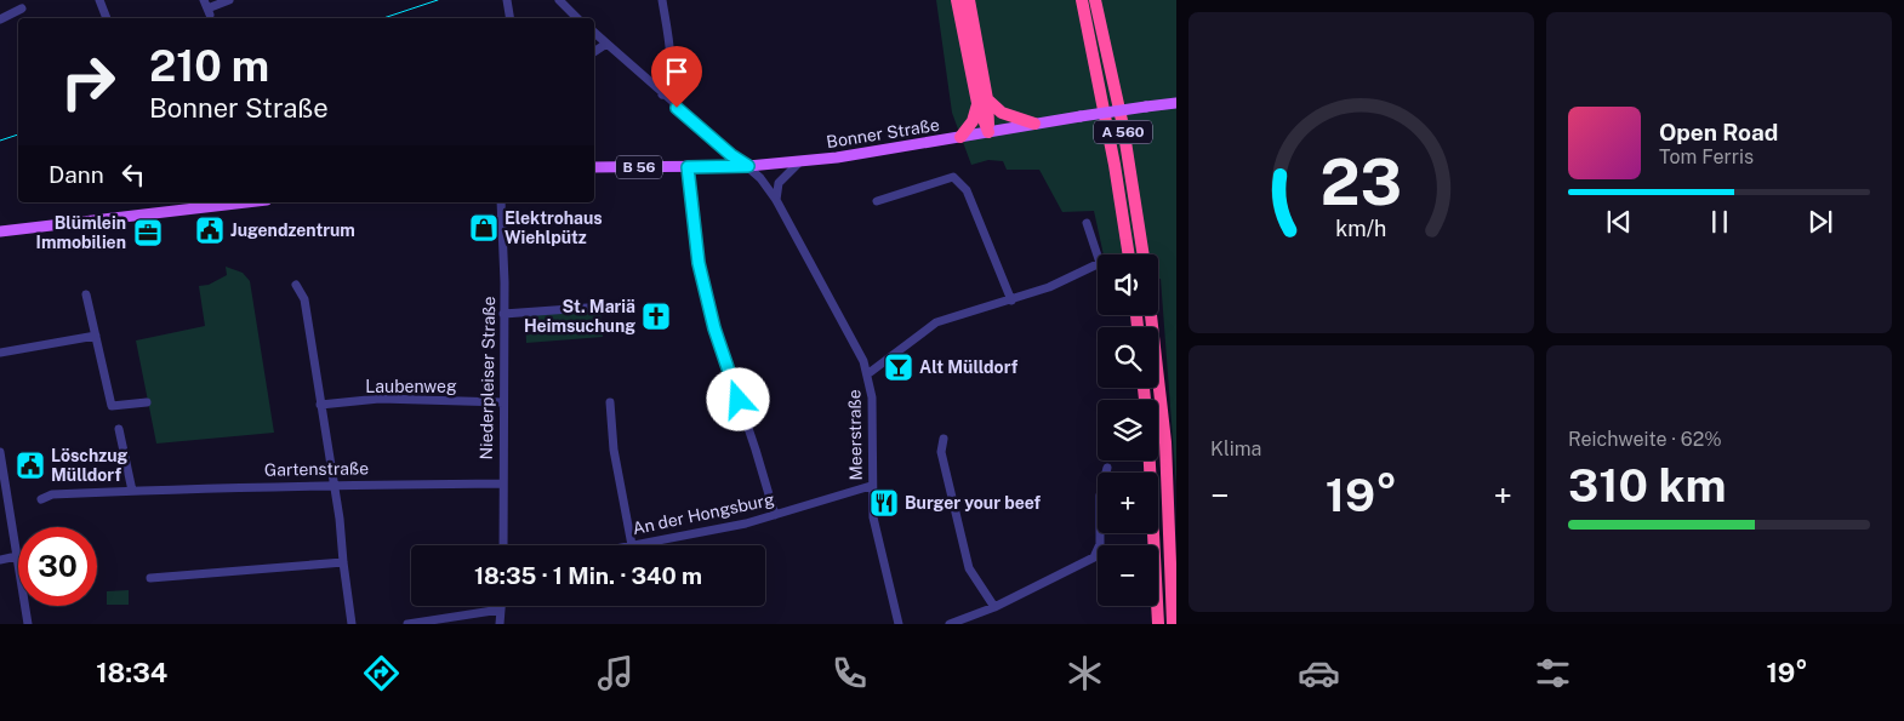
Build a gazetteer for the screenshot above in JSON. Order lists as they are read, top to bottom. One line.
{"streets":{"highway":["A 560"],"main road":["Bonner Straße","B 56"],"street":["Niederpleiser Straße","Laubenweg","Meerstraße","Gartenstraße","An der Hongsburg"]},"crossings":[["Bonner Straße","Meerstraße"],["Niederpleiser Straße","Laubenweg"],["Niederpleiser Straße","Gartenstraße"],["Meerstraße","An der Hongsburg"]],"places":{"shop":["Elektrohaus Wiehlpütz"],"public building":["Jugendzentrum","Löschzug Mülldorf"],"office":["Blümlein Immobilien"],"church":["St. Mariä Heimsuchung"],"bar":["Alt Mülldorf"],"restaurant":["Burger your beef"]},"page":{"turn":["210 m","Bonner Straße"],"song":["Open Road","Tom Ferris"],"then":"Dann","map_buttons":["+","−"],"tile":["Klima",["Reichweite · 62%","310 km"]],"heat":["−","19°","+"],"limit":"30","trip":"18:35 · 1 Min. · 340 m","tabs":["18:34","19°"],"gauge":["23","km/h"]}}
